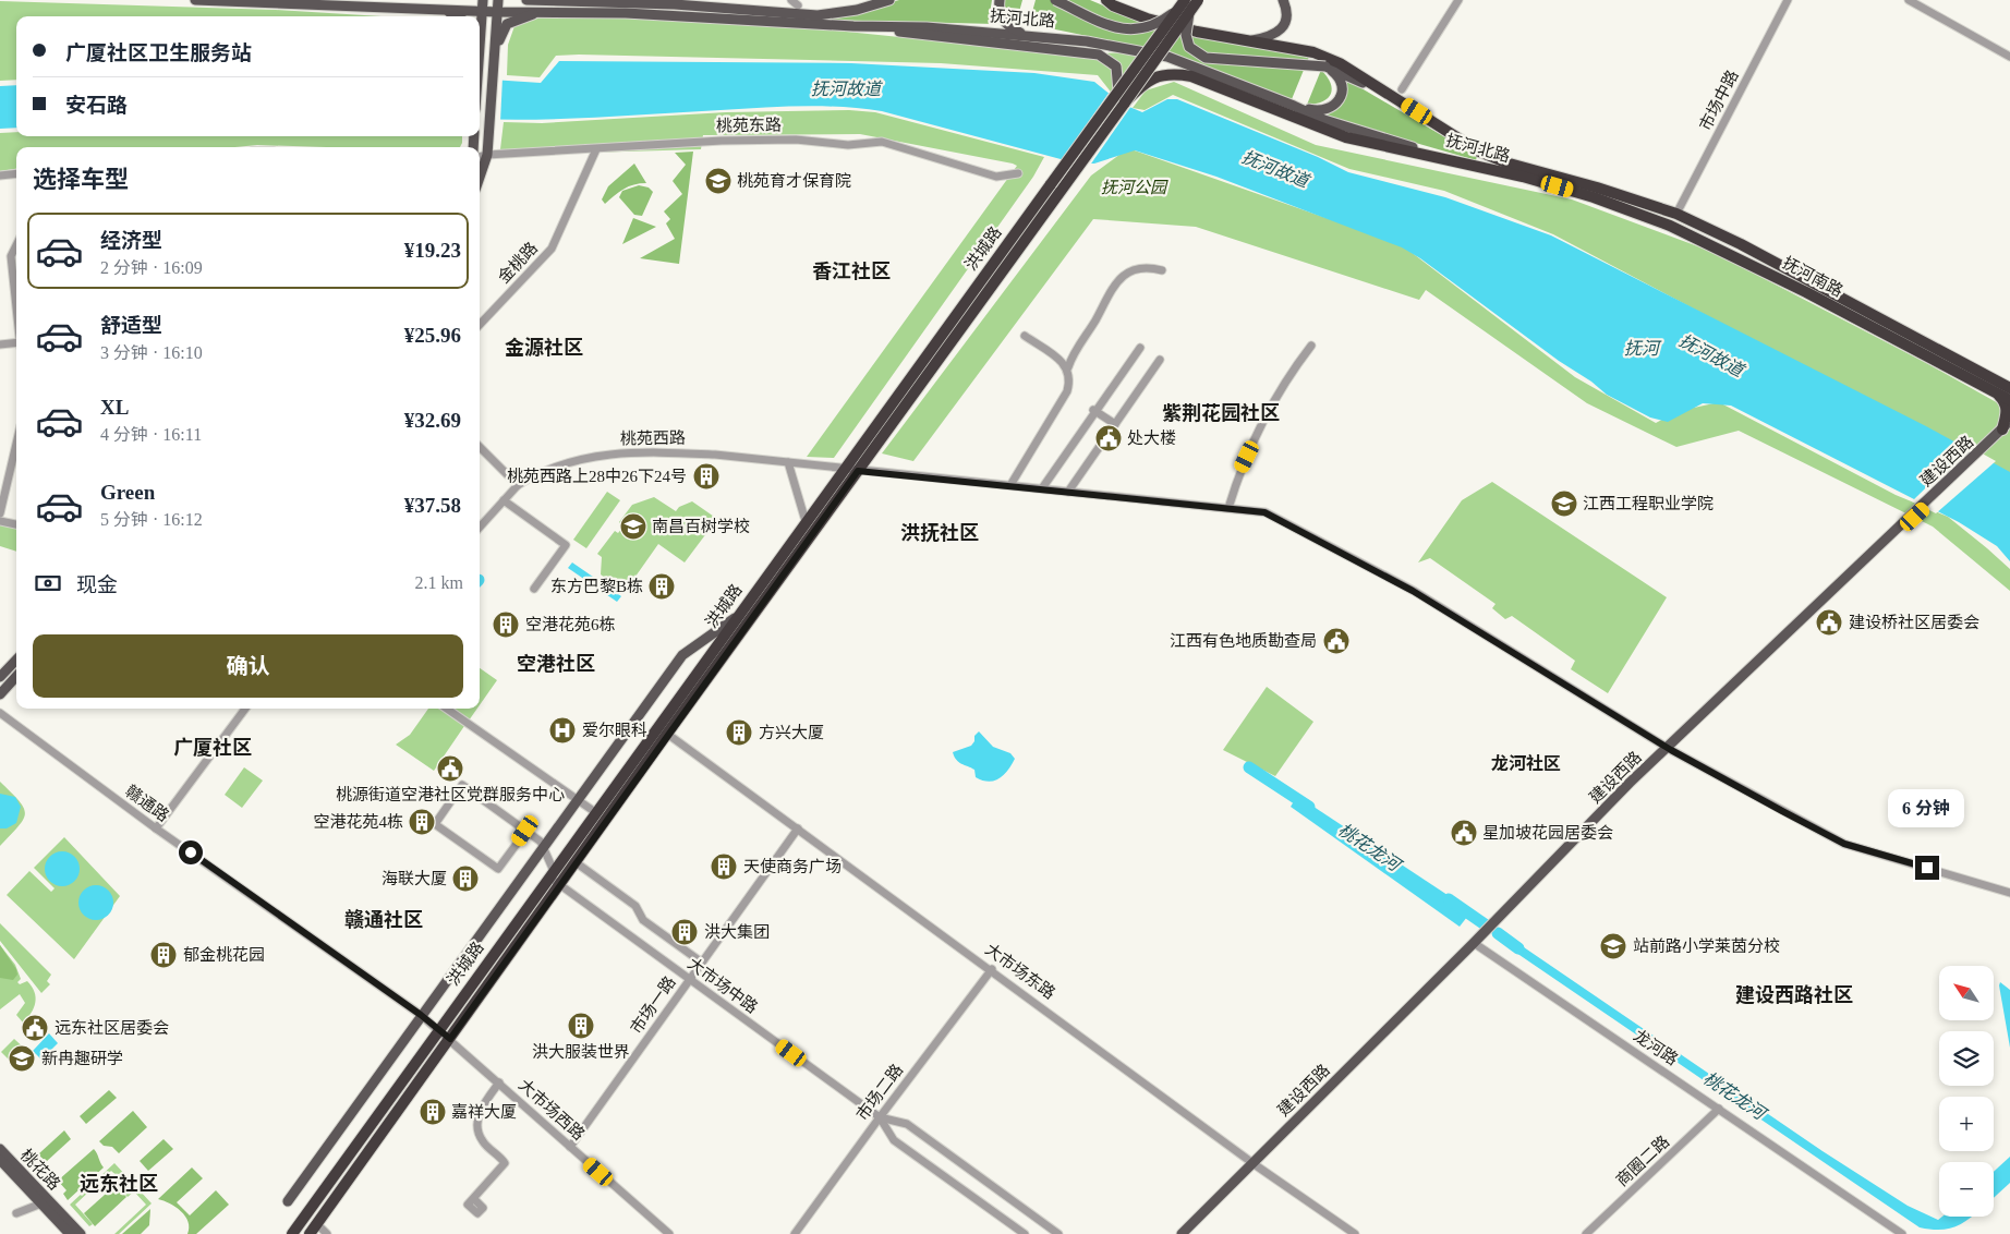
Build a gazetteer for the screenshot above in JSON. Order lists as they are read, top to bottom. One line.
{"streets":{"highway":["抚河北路","洪城路","抚河南路"],"main road":["建设西路","桃花路"],"street":["市场中路","桃苑东路","金桃路","桃苑西路","赣通路","大市场东路","大市场中路","市场一路","龙河路","市场二路","大市场西路","商圈二路"]},"crossings":[["抚河北路","抚河南路"],["市场中路","抚河南路"],["桃苑东路","金桃路"],["洪城路","桃苑西路"],["洪城路","赣通路"],["洪城路","大市场东路"],["洪城路","大市场中路"],["洪城路","大市场西路"],["桃苑西路","建设西路"],["建设西路","大市场东路"],["建设西路","龙河路"],["赣通路","大市场西路"],["大市场东路","市场一路"],["大市场东路","市场二路"],["大市场中路","市场一路"],["大市场中路","市场二路"],["市场一路","大市场西路"],["龙河路","商圈二路"]],"districts":["香江社区","金源社区","紫荆花园社区","洪抚社区","空港社区","广厦社区","龙河社区","赣通社区","建设西路社区","远东社区"],"water":["抚河故道","抚河","桃花龙河"],"parks":["抚河公园"],"places":{"school or university":["桃苑育才保育院","江西工程职业学院","南昌百树学校","站前路小学莱茵分校","新冉趣研学"],"public building":["处大楼","建设桥社区居委会","江西有色地质勘查局","桃源街道空港社区党群服务中心","星加坡花园居委会","远东社区居委会"],"building":["桃苑西路上28中26下24号","东方巴黎B栋","空港花苑6栋","方兴大厦","空港花苑4栋","天使商务广场","海联大厦","洪大集团","郁金桃花园","洪大服装世界","嘉祥大厦"],"hospital":["爱尔眼科"]},"north":"top left","page":{"banner":["广厦社区卫生服务站","安石路"],"heading":"选择车型","list":[{"name":"经济型","note":"2 分钟 · 16:09","value":"¥19.23"},{"name":"舒适型","note":"3 分钟 · 16:10","value":"¥25.96"},{"name":"XL","note":"4 分钟 · 16:11","value":"¥32.69"},{"name":"Green","note":"5 分钟 · 16:12","value":"¥37.58"}],"pay":["现金","2.1 km"],"buttons":"确认","bubble":"6 分钟","map_buttons":["+","−"]}}
